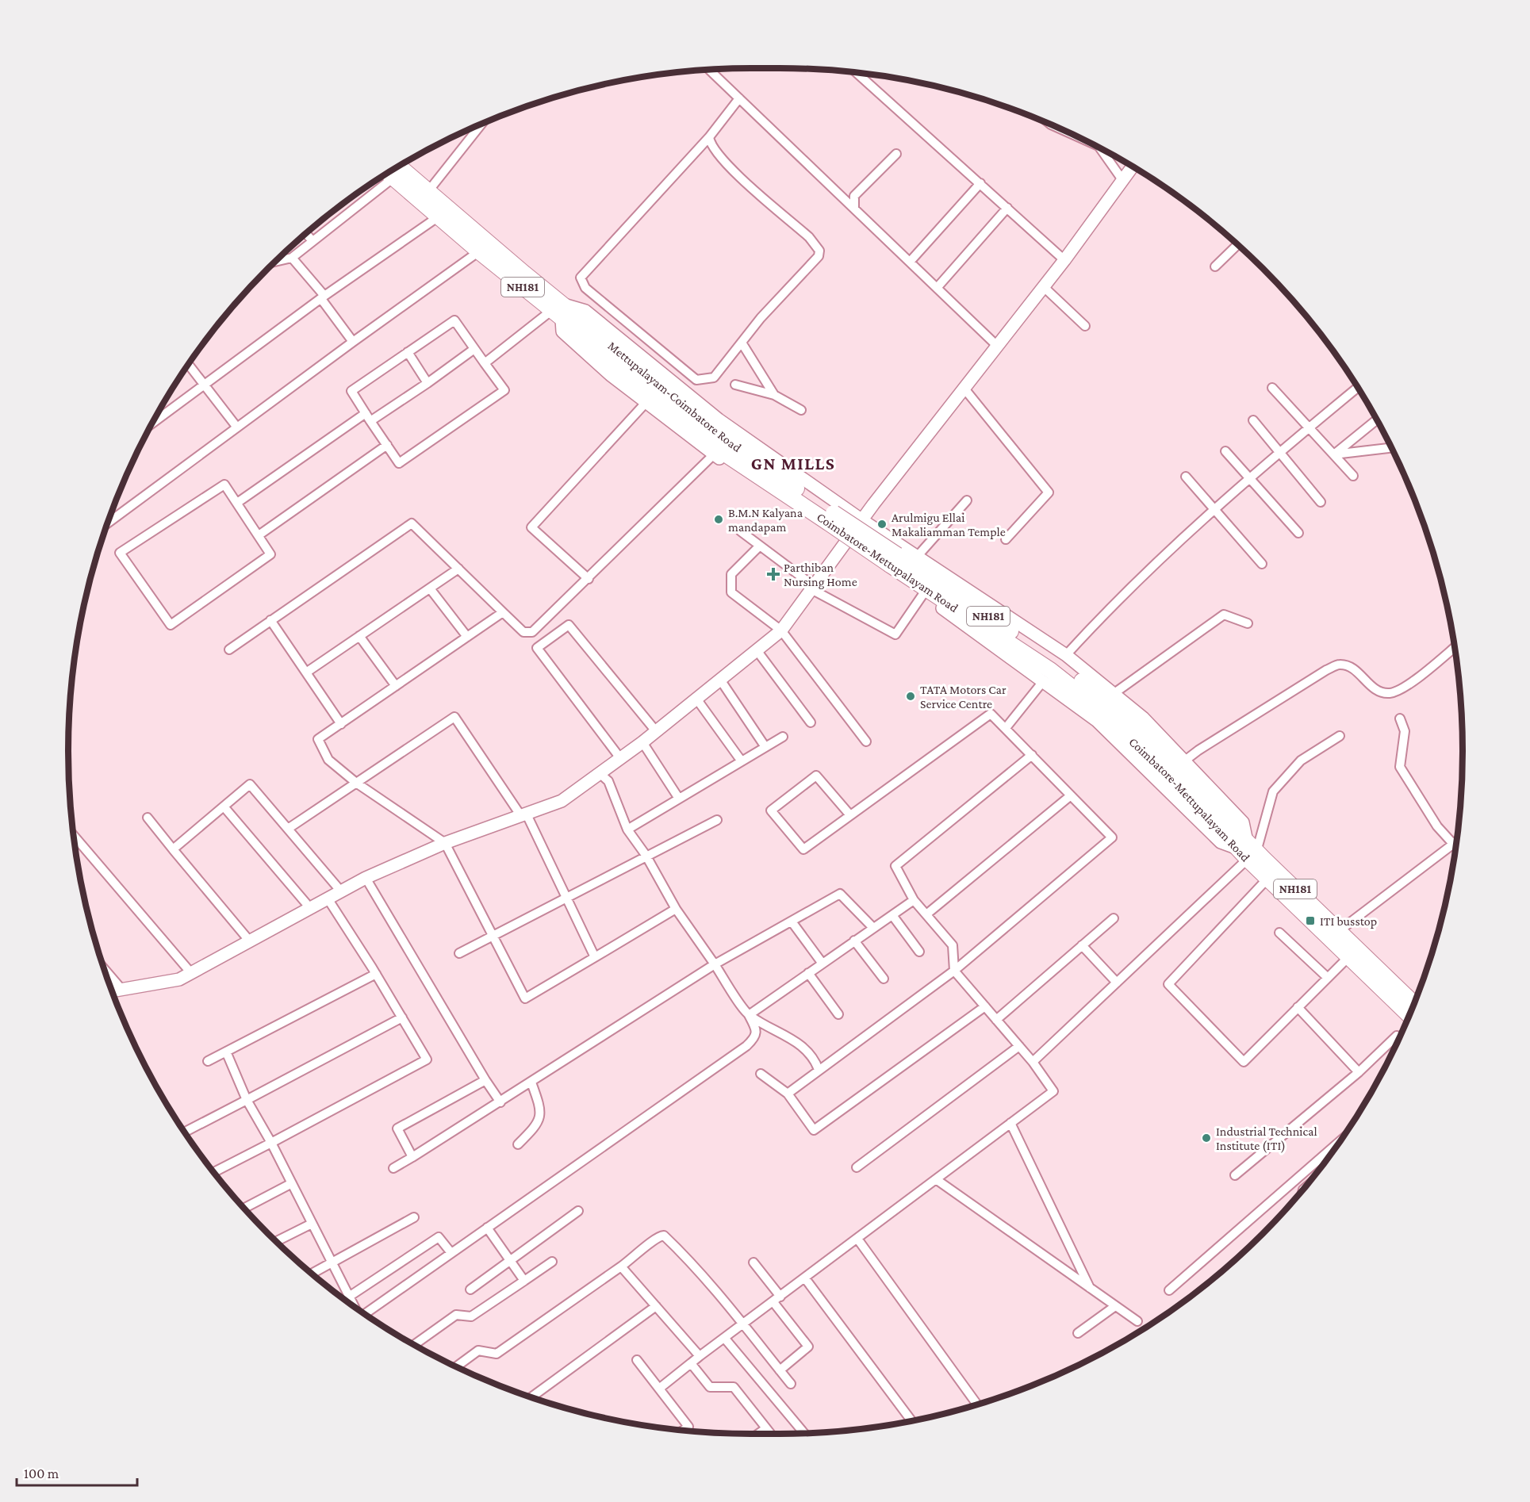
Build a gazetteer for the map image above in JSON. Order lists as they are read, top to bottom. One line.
{"streets":{"highway":["NH181","Mettupalayam-Coimbatore Road","Coimbatore-Mettupalayam Road"]},"crossings":[["NH181","Mettupalayam-Coimbatore Road"],["Mettupalayam-Coimbatore Road","Coimbatore-Mettupalayam Road"]],"districts":["GN MILLS"],"places":{"other":["B.M.N Kalyana mandapam","Arulmigu Ellai Makaliamman Temple","TATA Motors Car Service Centre","Industrial Technical Institute (ITI)"],"health":["Parthiban Nursing Home"],"transit":["ITI busstop"]},"scale_bar":"100 m"}
